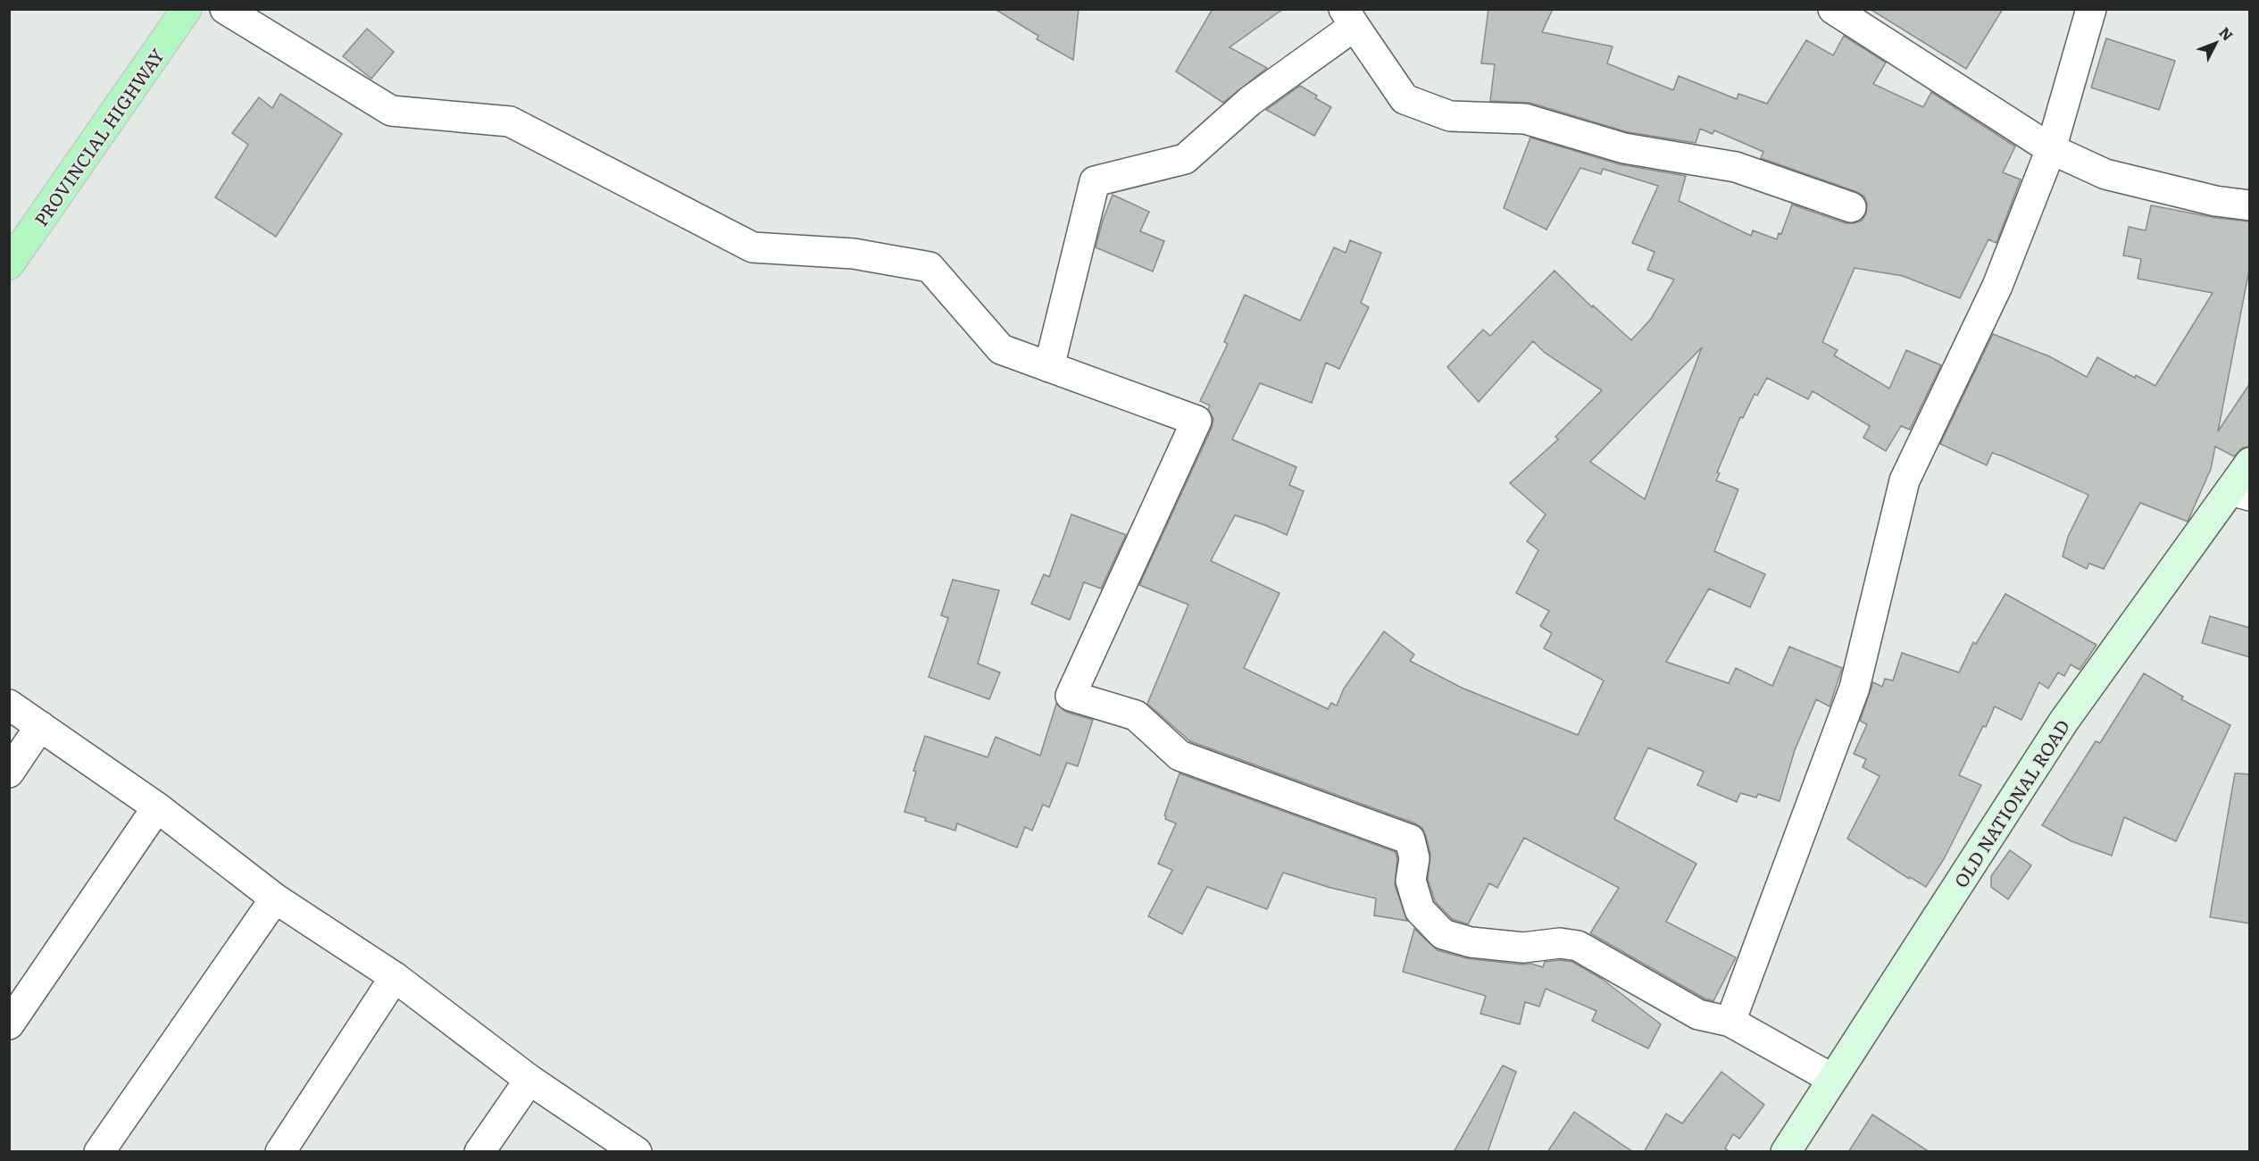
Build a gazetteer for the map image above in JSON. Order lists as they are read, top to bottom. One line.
{"streets":{"main road":["PROVINCIAL HIGHWAY","OLD NATIONAL ROAD"]},"north":"top right"}
